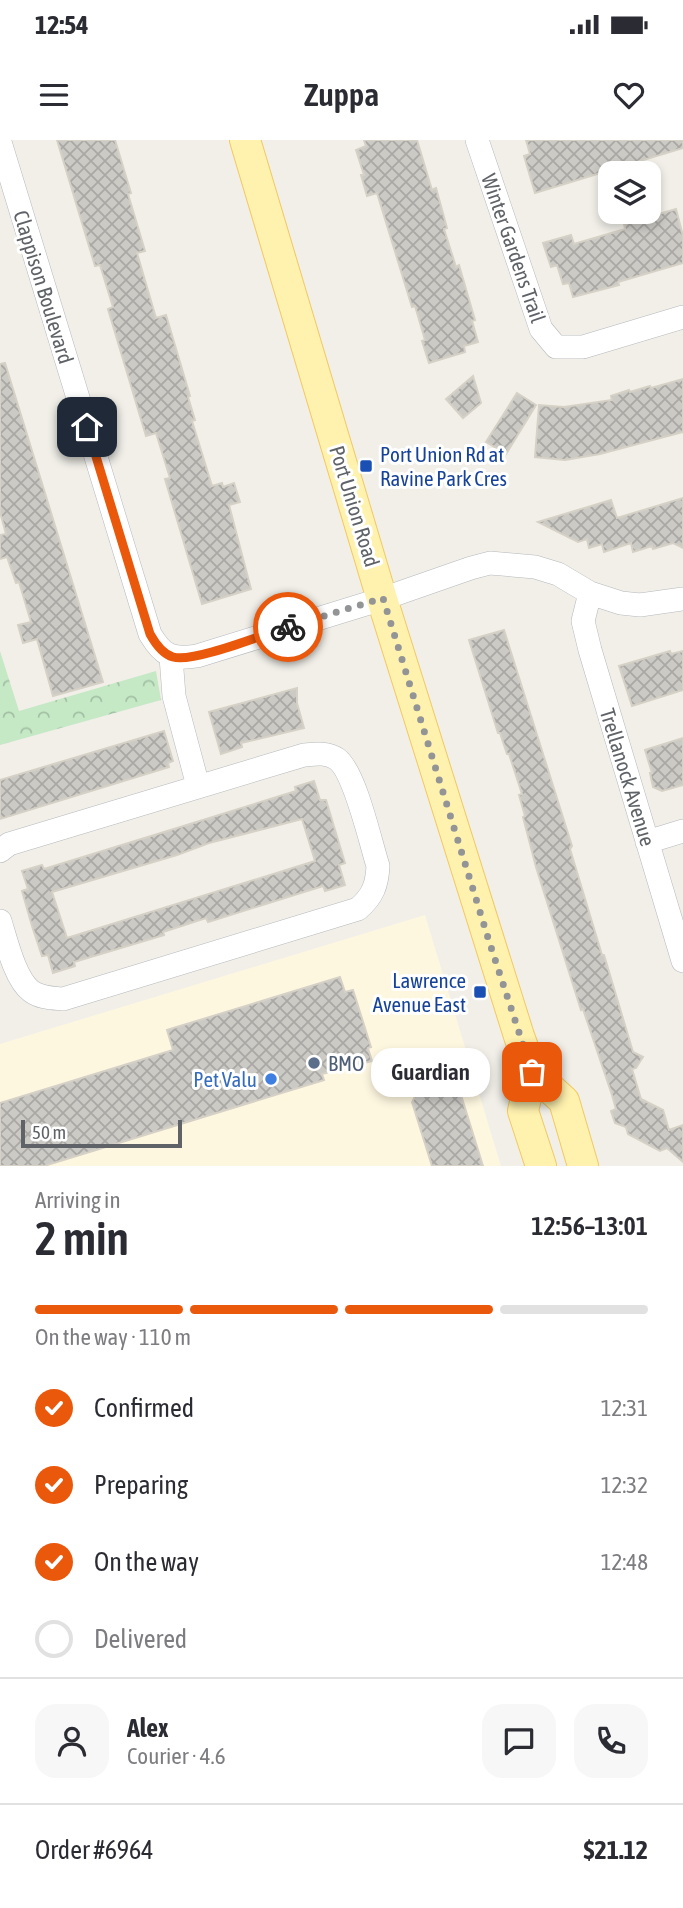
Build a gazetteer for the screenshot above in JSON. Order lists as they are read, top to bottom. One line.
{"streets":{"main road":["Port Union Road"],"street":["Winter Gardens Trail","Clappison Boulevard","Trellanock Avenue"]},"places":{"transit":["Port Union Rd at Ravine Park Cres","Lawrence Avenue East"],"other":["BMO","Guardian","Pet Valu"]},"scale_bar":"50 m","page":{"status":"12:54","header":"Zuppa","bubble":"Guardian","scale":"50 m","heading":["2 min","Arriving in","12:56–13:01"],"panel":["Alex","Courier · 4.6","Order #6964","$21.12"],"bar":"On the way · 110 m","list":[["Confirmed","12:31"],["Preparing","12:32"],["On the way","12:48"],"Delivered"]}}
